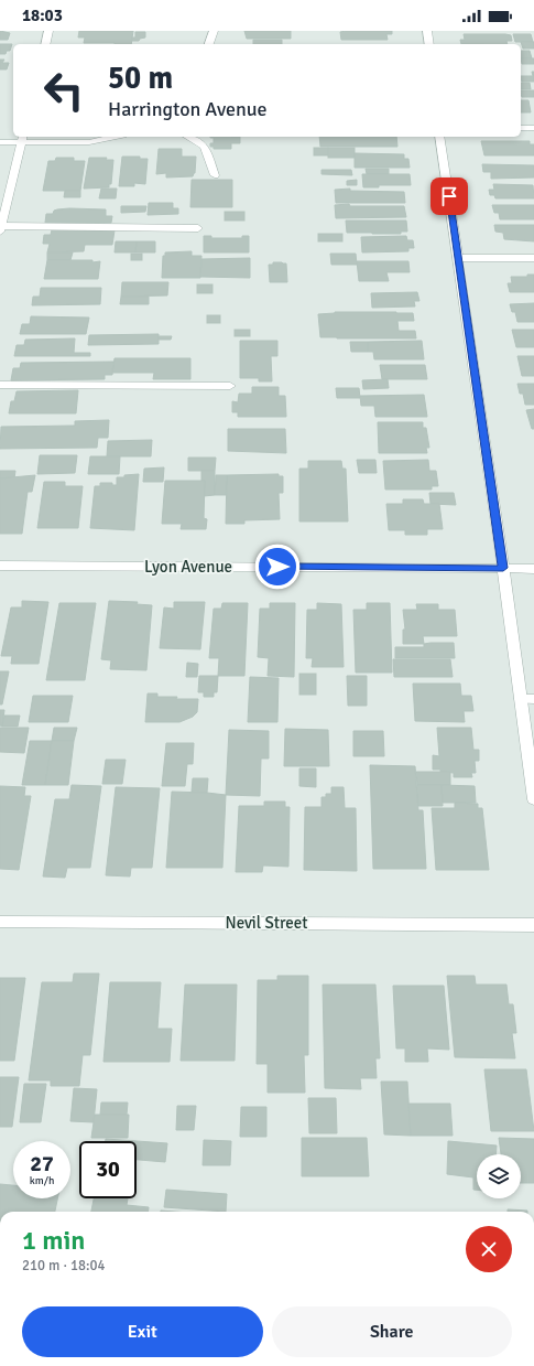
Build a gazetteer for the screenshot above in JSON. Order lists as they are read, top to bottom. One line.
{"streets":{"street":["Lyon Avenue","Nevil Street"]},"page":{"status":"18:03","turn":["50 m","Harrington Avenue"],"speed":"27 km/h","limit":"30","heading":["1 min","210 m · 18:04"],"buttons":["Exit","Share"]}}
